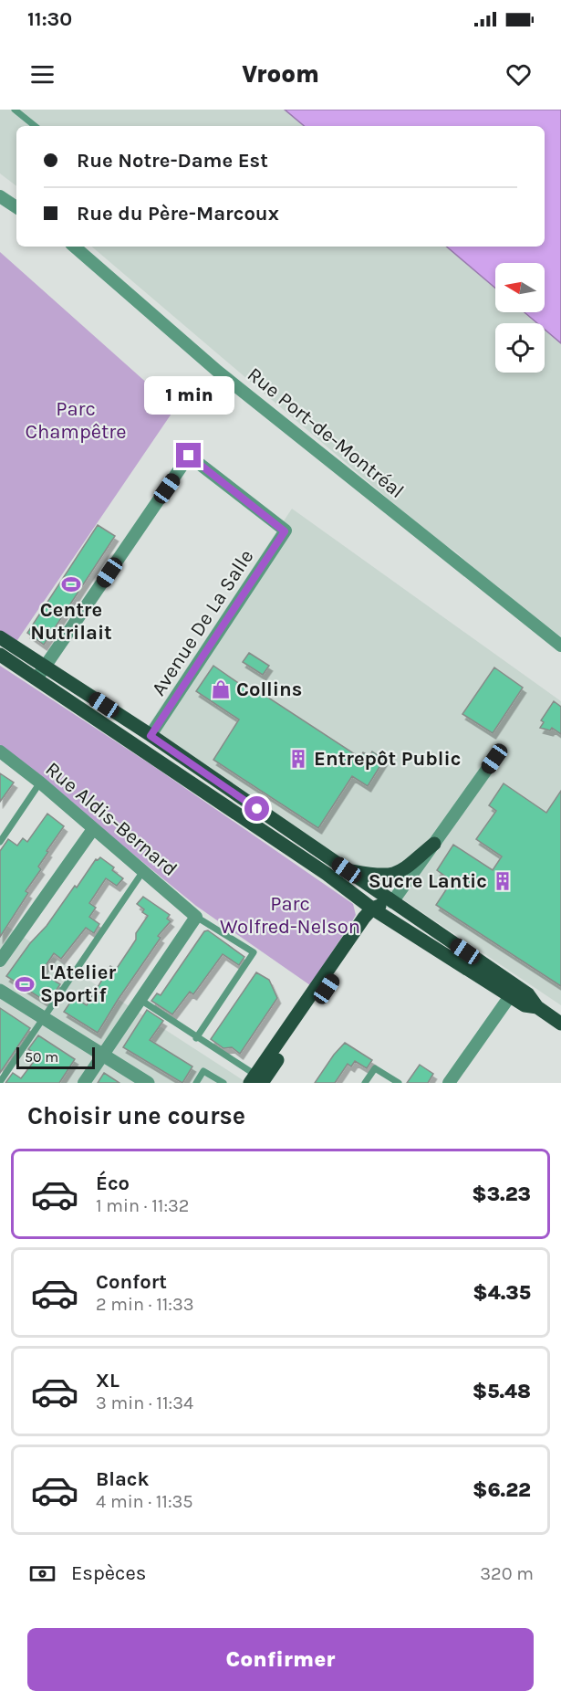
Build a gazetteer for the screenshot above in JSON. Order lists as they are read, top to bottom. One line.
{"streets":{"street":["Rue Port-de-Montréal","Avenue De La Salle","Rue Aldis-Bernard"]},"parks":["Parc Champêtre","Parc Wolfred-Nelson"],"places":{"sports":["Centre Nutrilait","L'Atelier Sportif"],"shop":["Collins"],"building":["Entrepôt Public","Sucre Lantic"]},"scale_bar":"50 m","north":"left","page":{"status":"11:30","header":"Vroom","banner":["Rue Notre-Dame Est","Rue du Père-Marcoux"],"bubble":"1 min","scale":"50 m","heading":"Choisir une course","list":[{"name":"Éco","note":"1 min · 11:32","value":"$3.23"},{"name":"Confort","note":"2 min · 11:33","value":"$4.35"},{"name":"XL","note":"3 min · 11:34","value":"$5.48"},{"name":"Black","note":"4 min · 11:35","value":"$6.22"}],"pay":["Espèces","320 m"],"buttons":"Confirmer"}}
